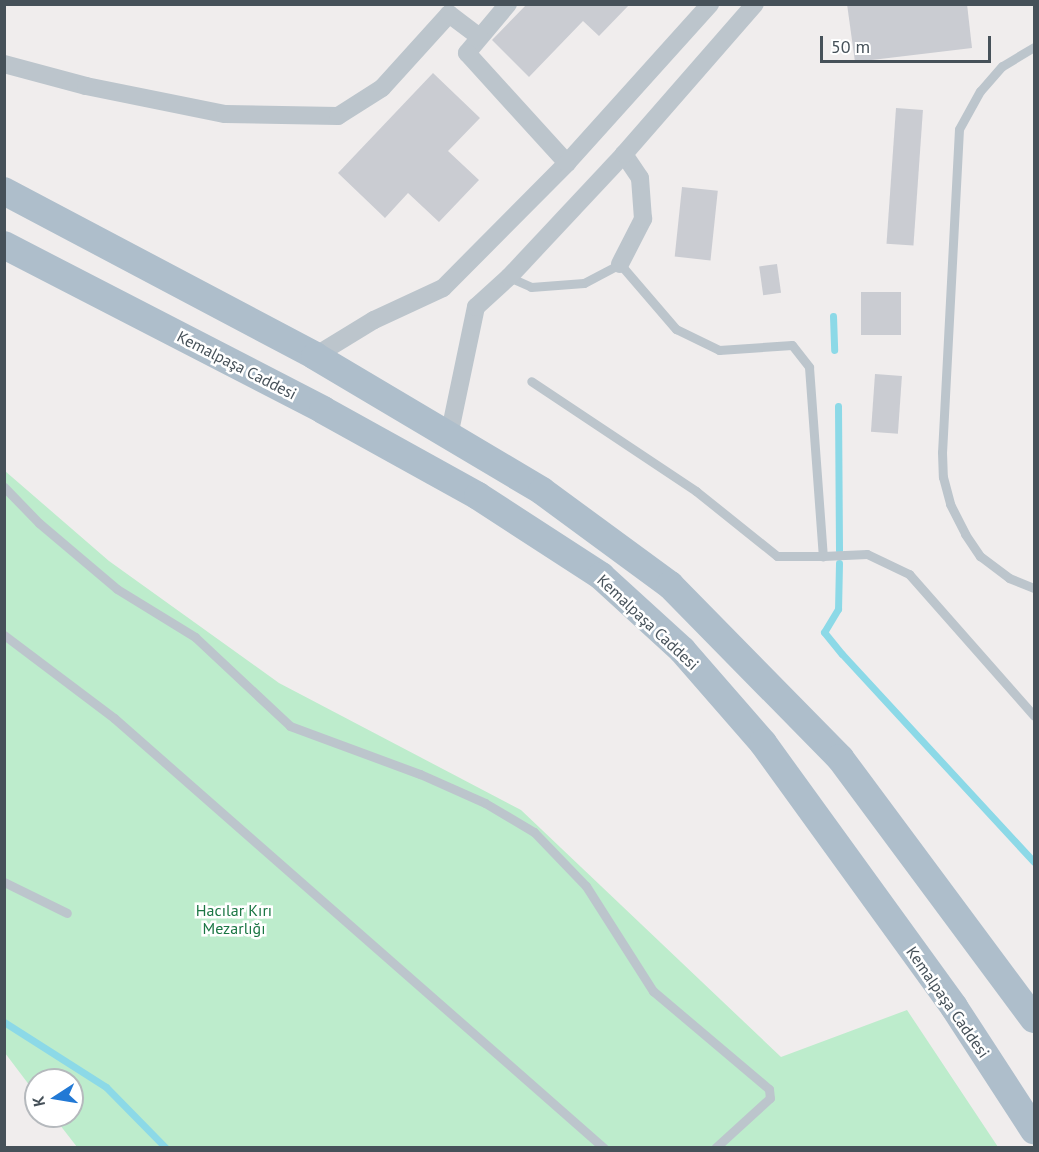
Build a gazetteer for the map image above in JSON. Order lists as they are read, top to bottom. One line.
{"streets":{"main road":["Kemalpaşa Caddesi"]},"parks":["Hacılar Kırı Mezarlığı"],"scale_bar":"50 m","north":"left"}
